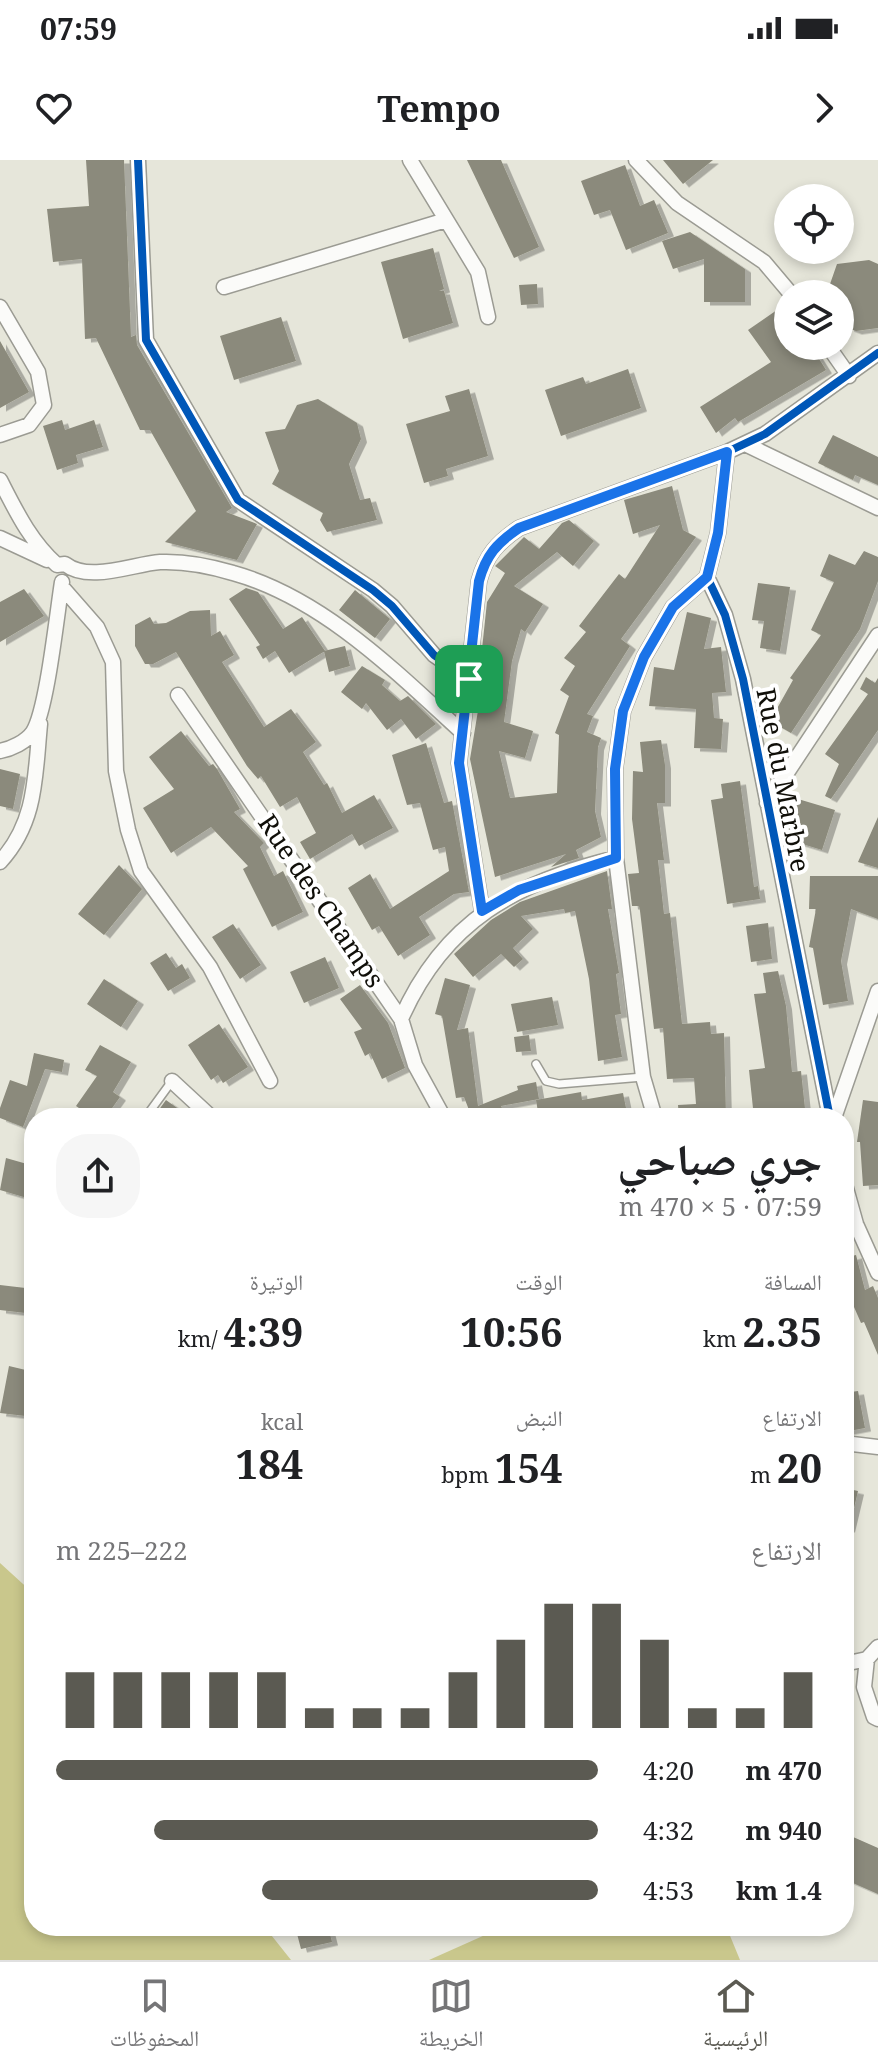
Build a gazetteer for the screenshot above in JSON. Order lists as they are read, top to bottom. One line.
{"streets":{"street":["Rue du Marbre","Rue des Champs"]},"page":{"status":"07:59","header":"Tempo","heading":["جري صباحي","07:59 · 5 × 470 m"],"stats":[["المسافة","2.35 km"],["الوقت","10:56"],["الوتيرة","4:39 /km"],["الارتفاع","20 m"],["النبض","154 bpm"],["kcal","184"]],"chart":["الارتفاع","222–225 m"],"list":[{"name":"470 m","note":"4:20"},{"name":"940 m","note":"4:32"},{"name":"1.4 km","note":"4:53"}],"tabs":["الرئيسية","الخريطة","المحفوظات"]}}
